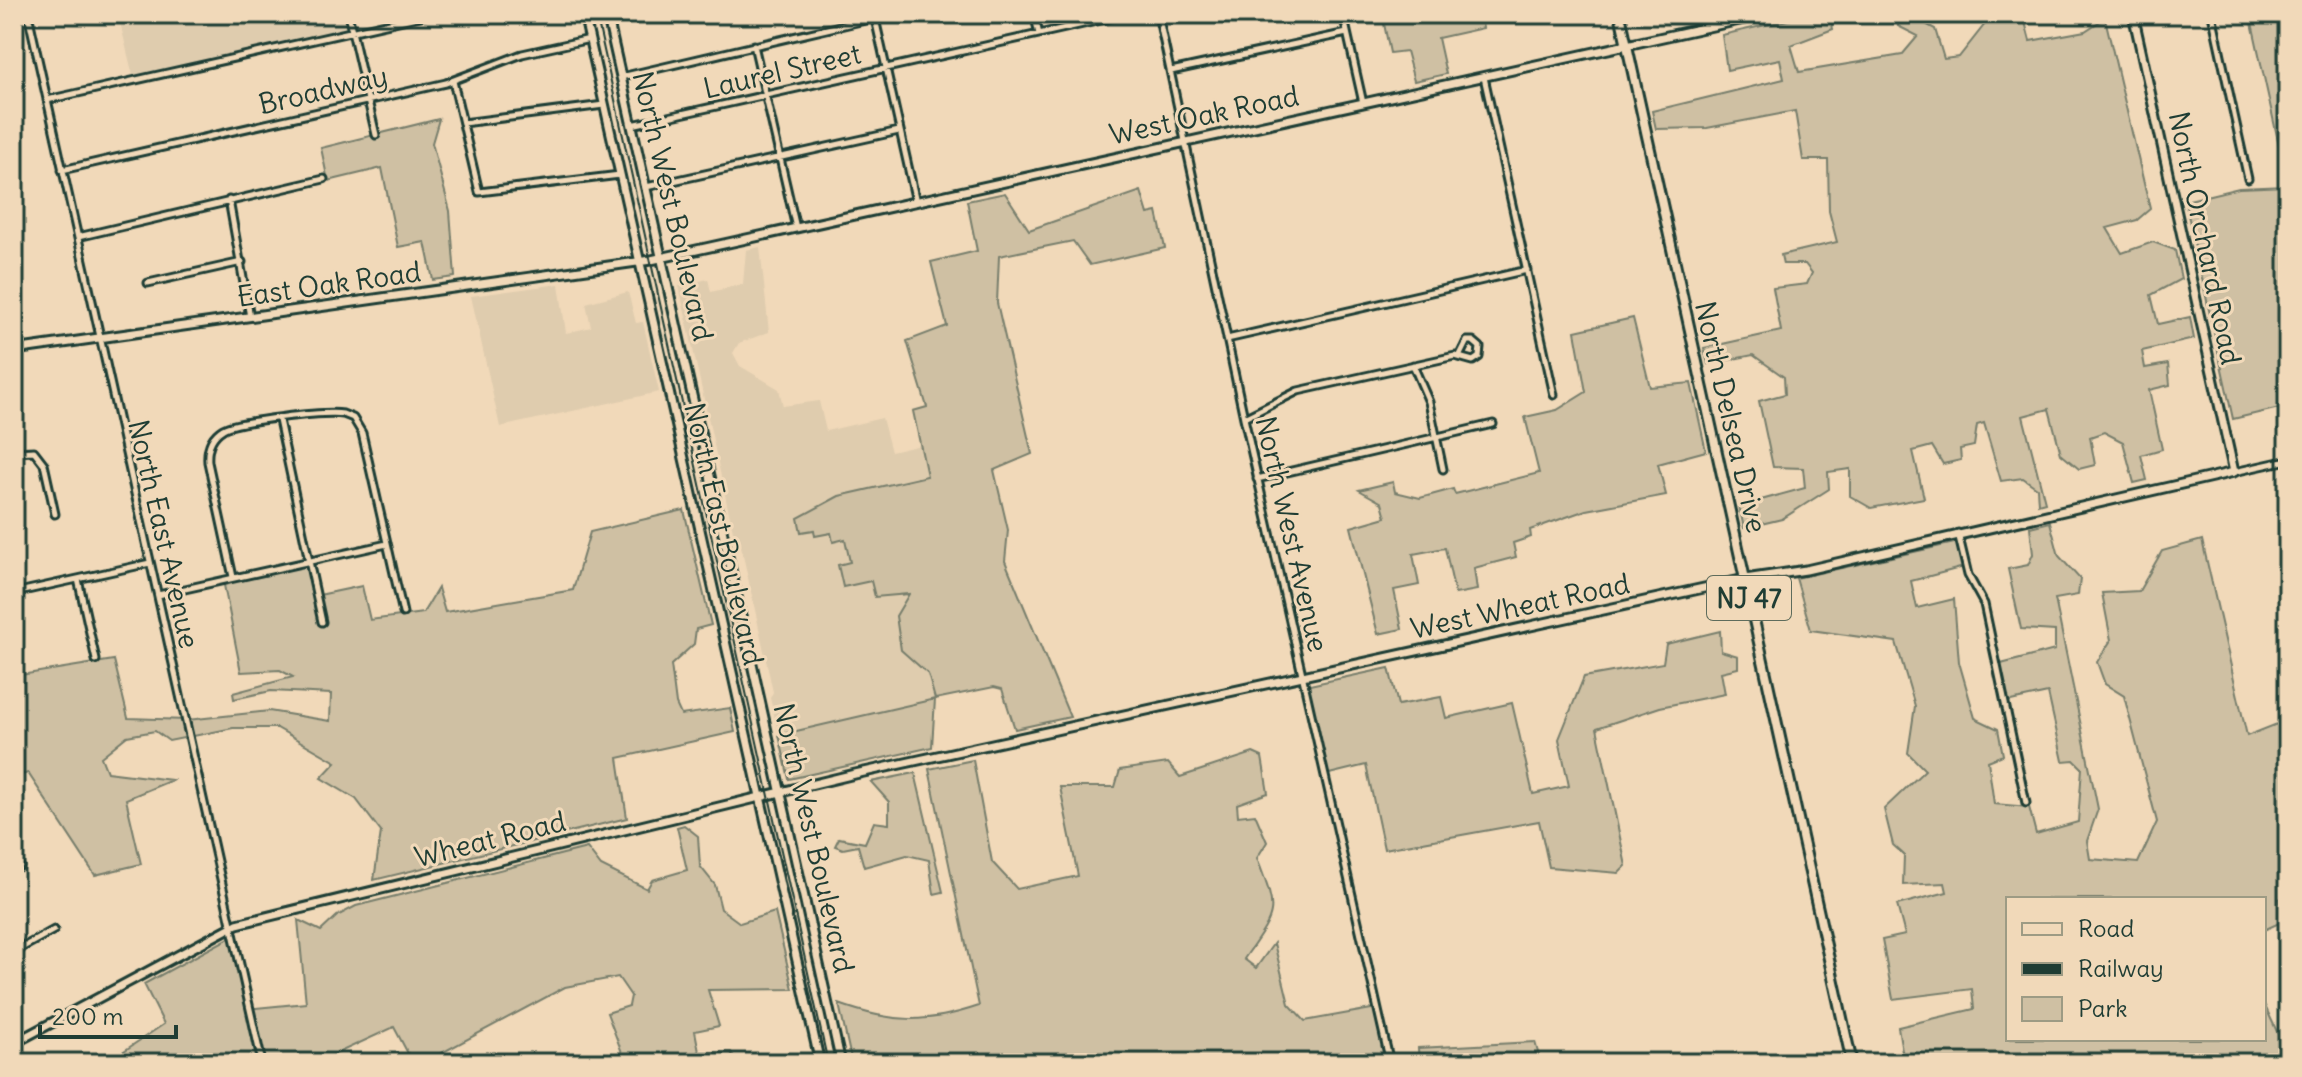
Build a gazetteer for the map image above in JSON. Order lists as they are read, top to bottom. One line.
{"streets":{"main road":["North Delsea Drive","NJ 47"],"street":["Laurel Street","Broadway","West Oak Road","North West Boulevard","North Orchard Road","East Oak Road","North East Avenue","North East Boulevard","North West Avenue","West Wheat Road","Wheat Road"]},"crossings":[["Laurel Street","North West Boulevard"],["Broadway","North East Avenue"],["Broadway","North East Boulevard"],["West Oak Road","North West Boulevard"],["West Oak Road","East Oak Road"],["West Oak Road","North Delsea Drive"],["West Oak Road","North West Avenue"],["North West Boulevard","West Wheat Road"],["North Orchard Road","West Wheat Road"],["East Oak Road","North East Avenue"],["East Oak Road","North East Boulevard"],["North Delsea Drive","West Wheat Road"],["North East Avenue","Wheat Road"],["North East Boulevard","West Wheat Road"],["North East Boulevard","Wheat Road"],["North West Avenue","West Wheat Road"],["West Wheat Road","Wheat Road"]],"legend":["Road","Railway","Park"],"scale_bar":"200 m"}
